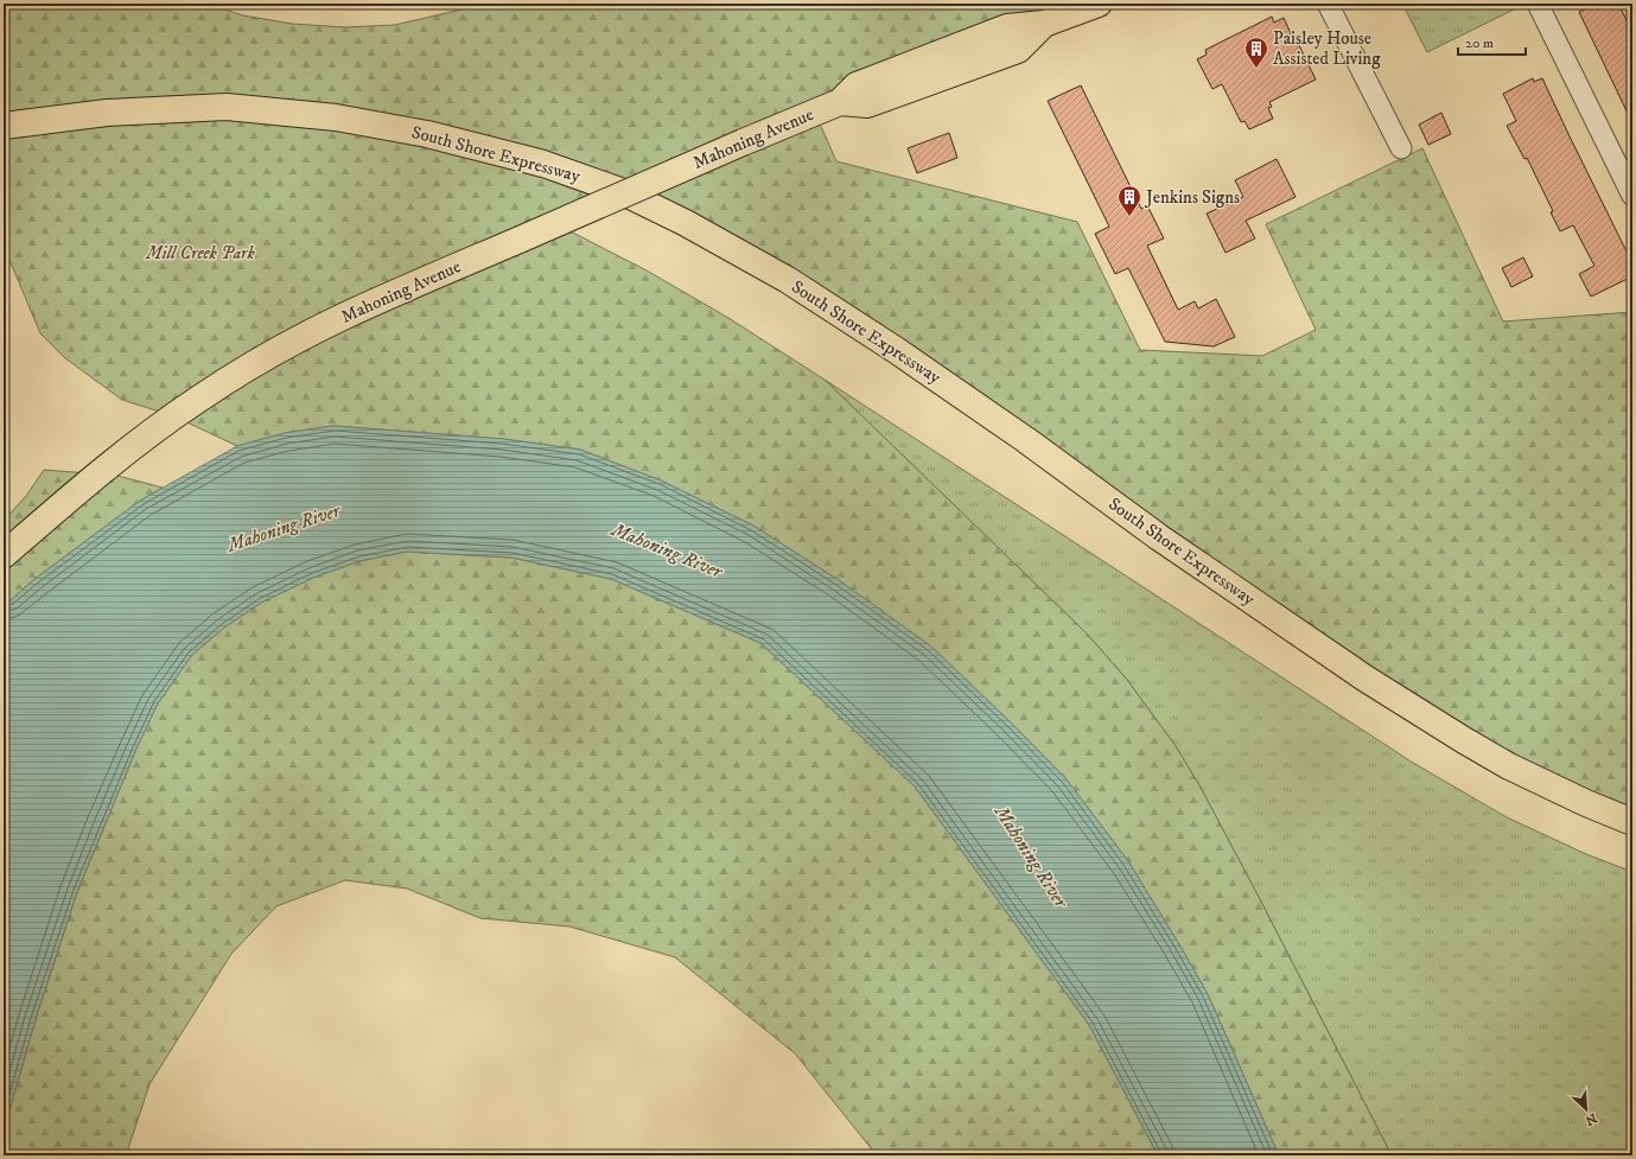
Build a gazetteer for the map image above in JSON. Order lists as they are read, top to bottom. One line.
{"streets":{"main road":["Mahoning Avenue","South Shore Expressway"]},"water":["Mahoning River"],"parks":["Mill Creek Park"],"places":{"building":["Paisley House Assisted Living","Jenkins Signs"]},"scale_bar":"20 m","north":"bottom right"}
